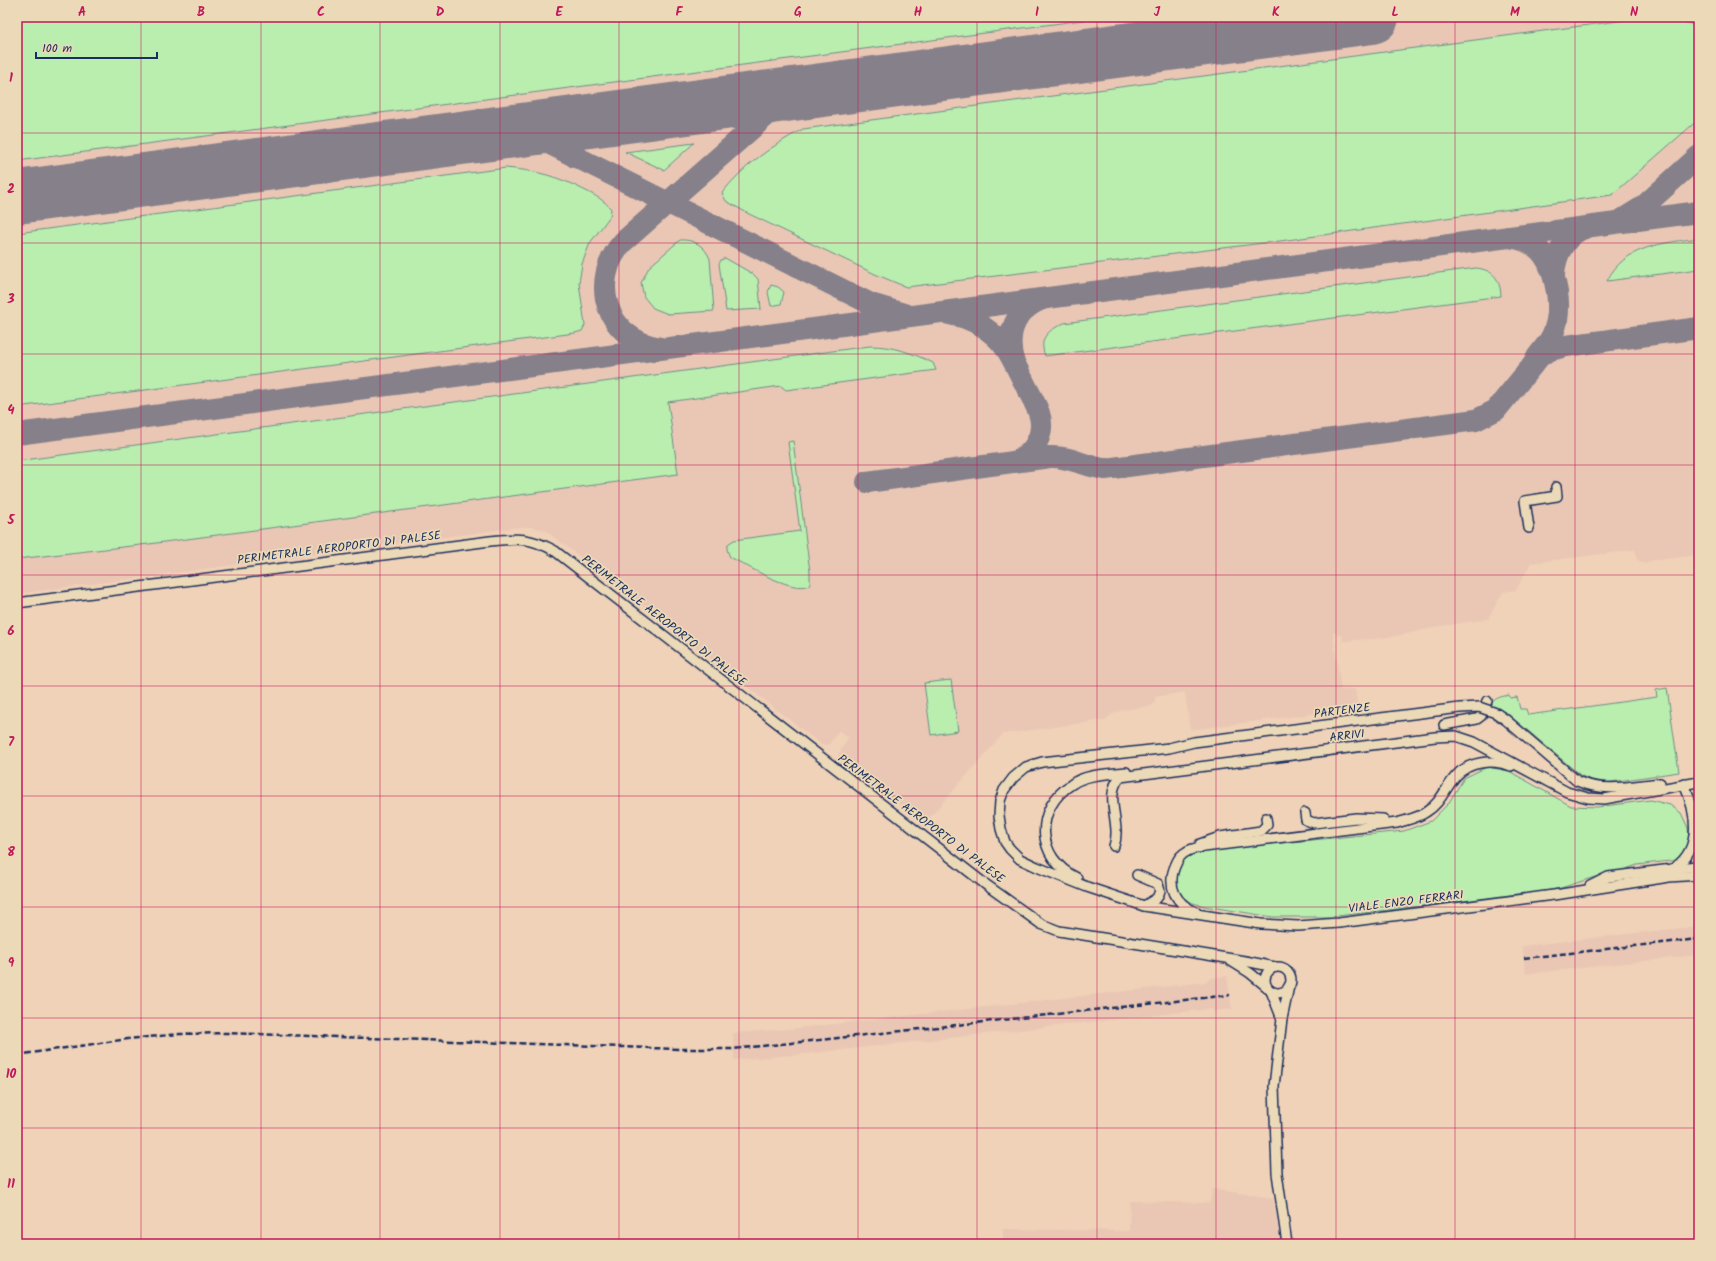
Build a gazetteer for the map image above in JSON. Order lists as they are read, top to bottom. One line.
{"streets":{"street":["PERIMETRALE AEROPORTO DI PALESE","PARTENZE","ARRIVI","VIALE ENZO FERRARI"]},"crossings":[["PARTENZE","VIALE ENZO FERRARI"]],"scale_bar":"100 m","grid":{"columns":["A","B","C","D","E","F","G","H","I","J","K","L","M","N"],"rows":["1","2","3","4","5","6","7","8","9","10","11"]}}
